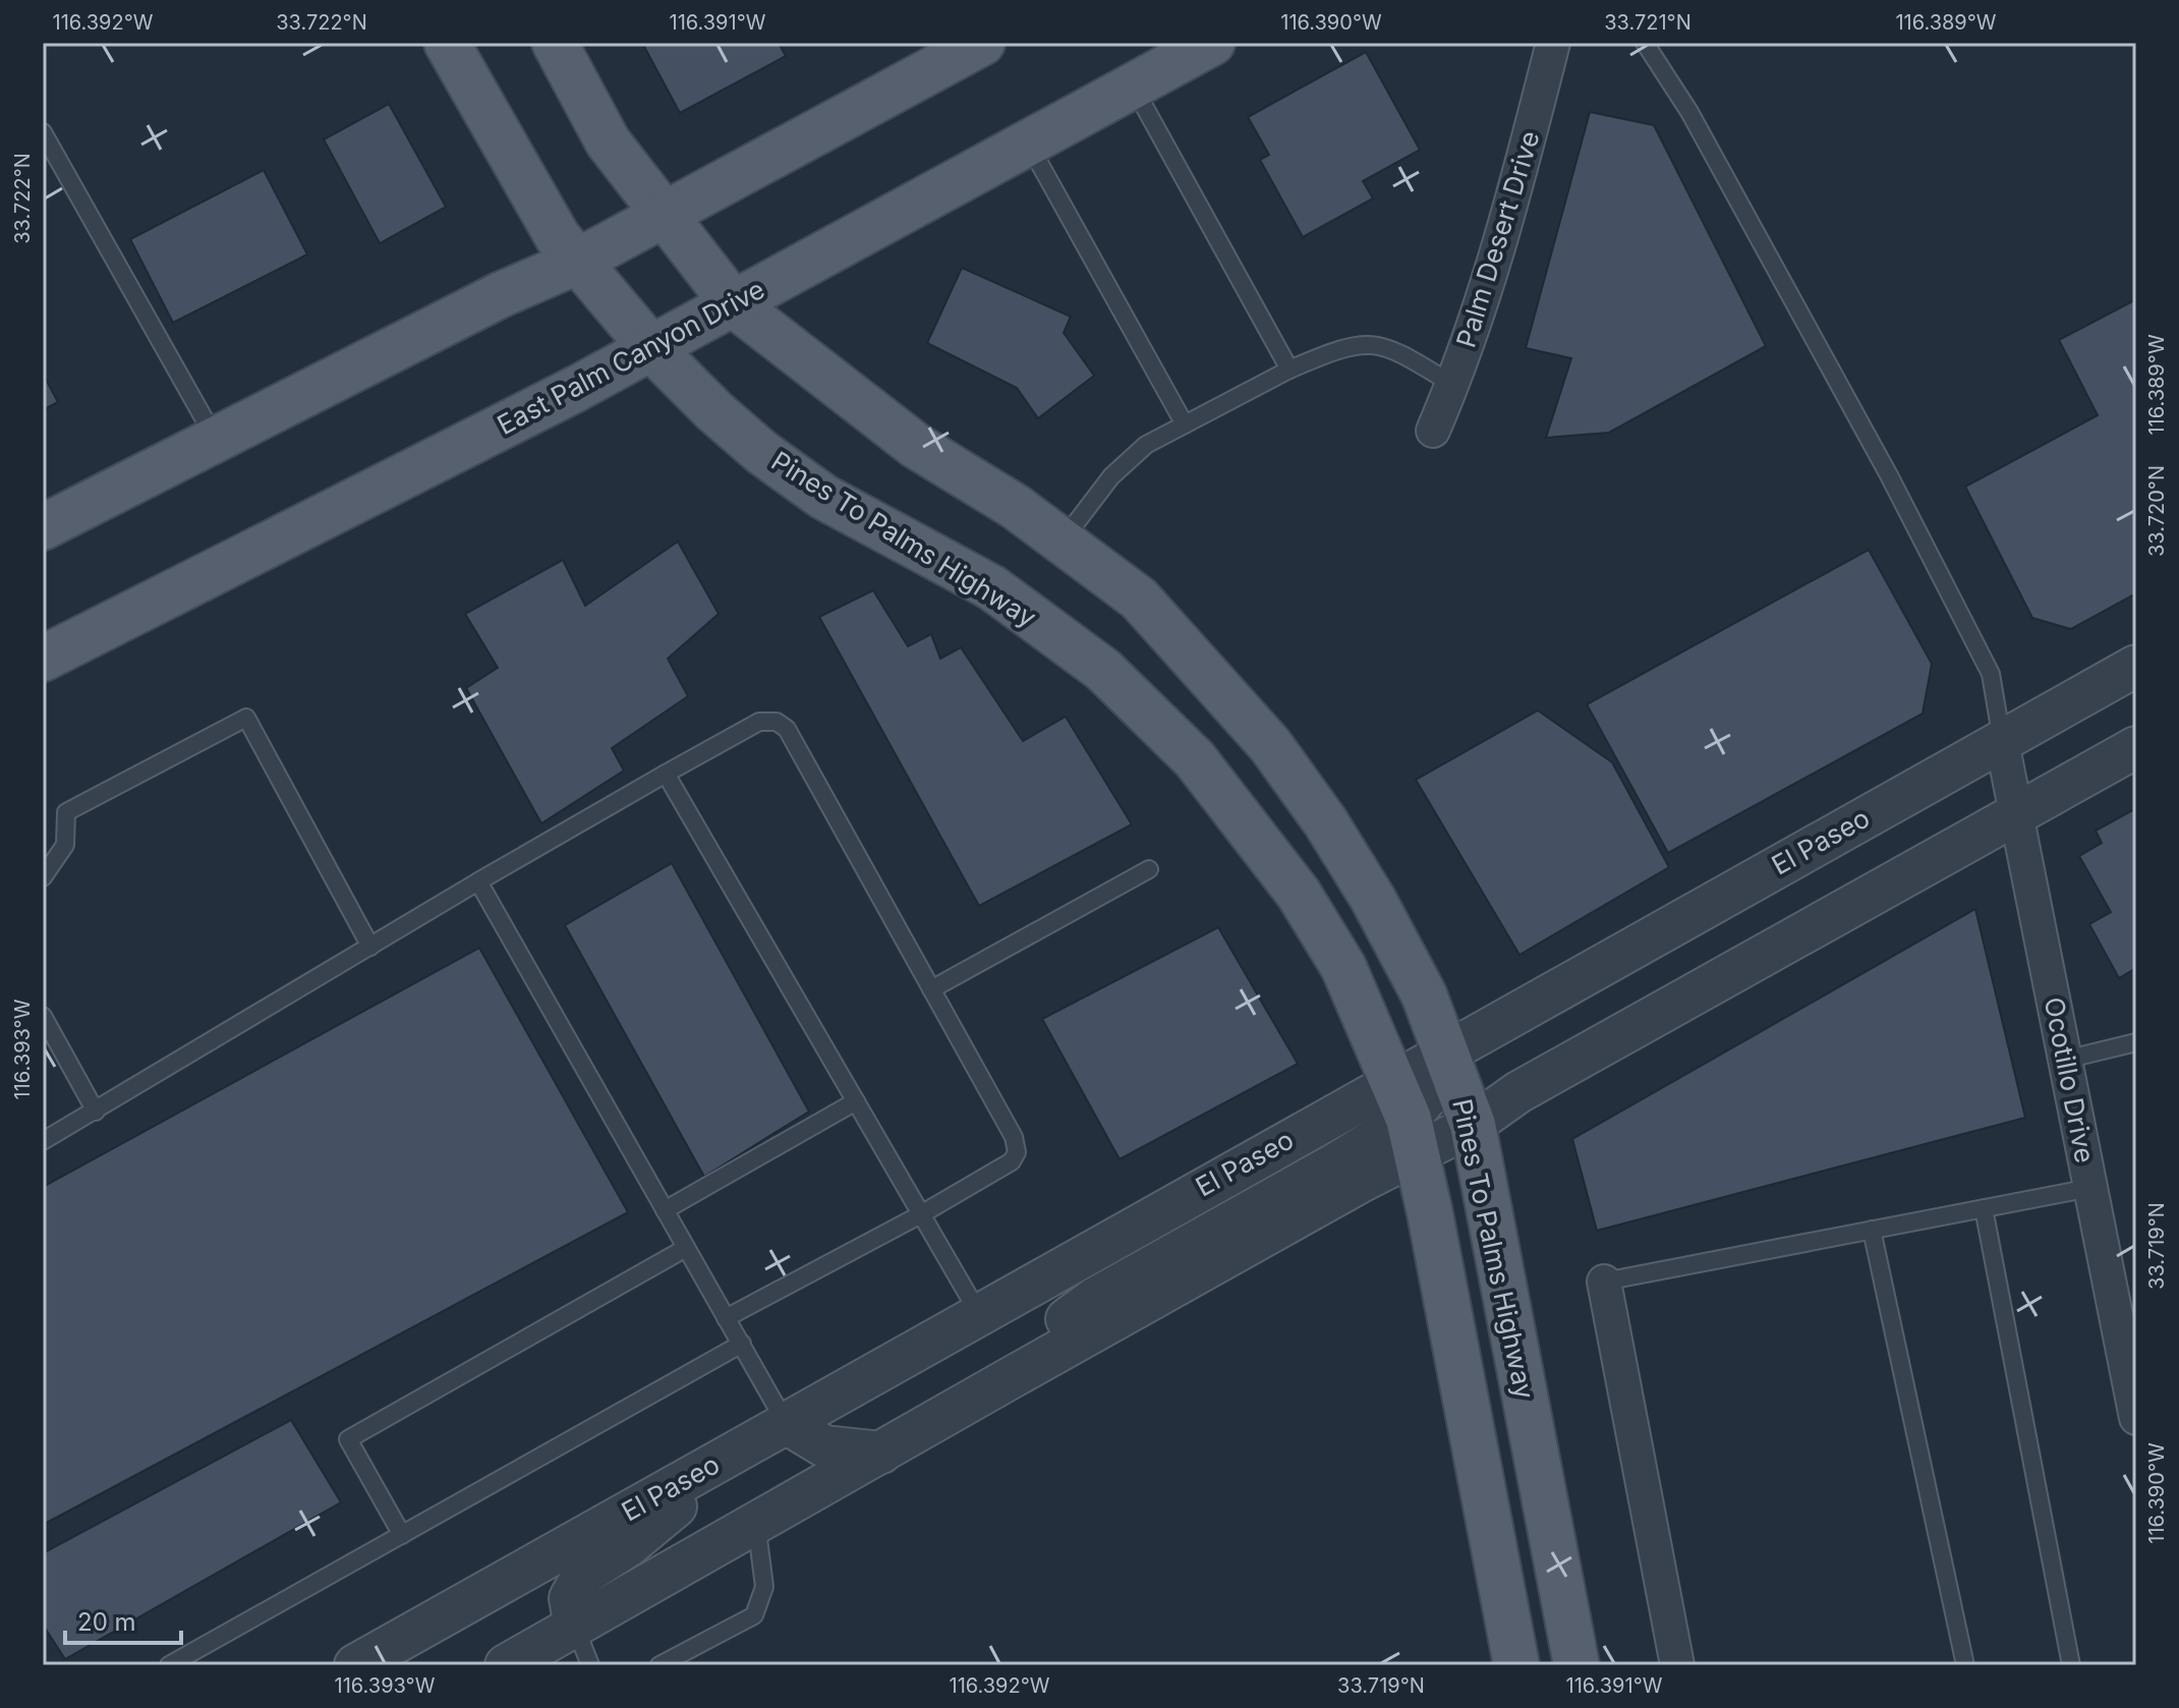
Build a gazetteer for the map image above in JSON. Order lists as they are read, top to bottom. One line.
{"streets":{"main road":["East Palm Canyon Drive","Pines To Palms Highway"],"street":["Palm Desert Drive","El Paseo","Ocotillo Drive"]},"crossings":[["East Palm Canyon Drive","Pines To Palms Highway"],["Pines To Palms Highway","El Paseo"],["El Paseo","Ocotillo Drive"]],"scale_bar":"20 m","coordinates":["116.392°W","33.722°N","116.391°W","116.390°W","33.721°N","116.389°W","33.720°N","116.393°W","33.719°N"]}
